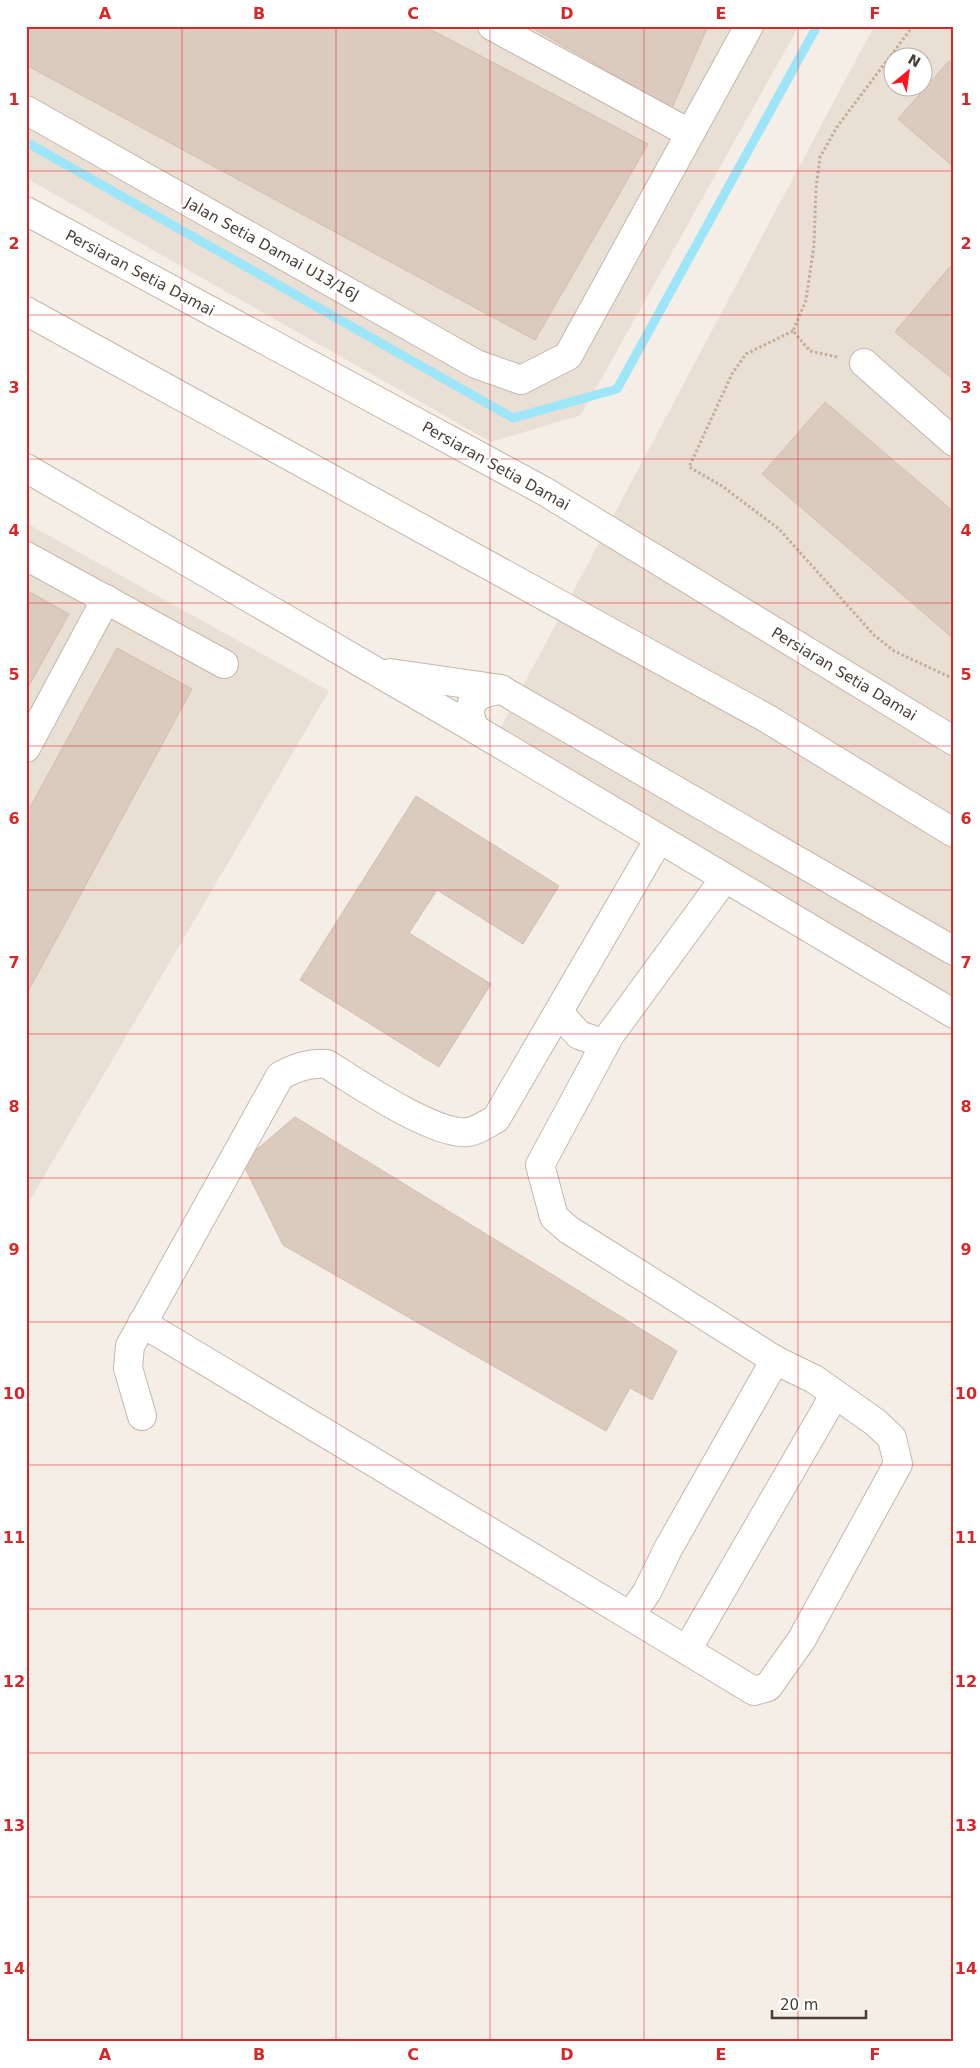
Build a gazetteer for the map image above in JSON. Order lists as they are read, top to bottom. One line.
{"streets":{"street":["Jalan Setia Damai U13/16J","Persiaran Setia Damai"]},"scale_bar":"20 m","north":"top right","grid":{"columns":["A","B","C","D","E","F"],"rows":["1","2","3","4","5","6","7","8","9","10","11","12","13","14"]}}
